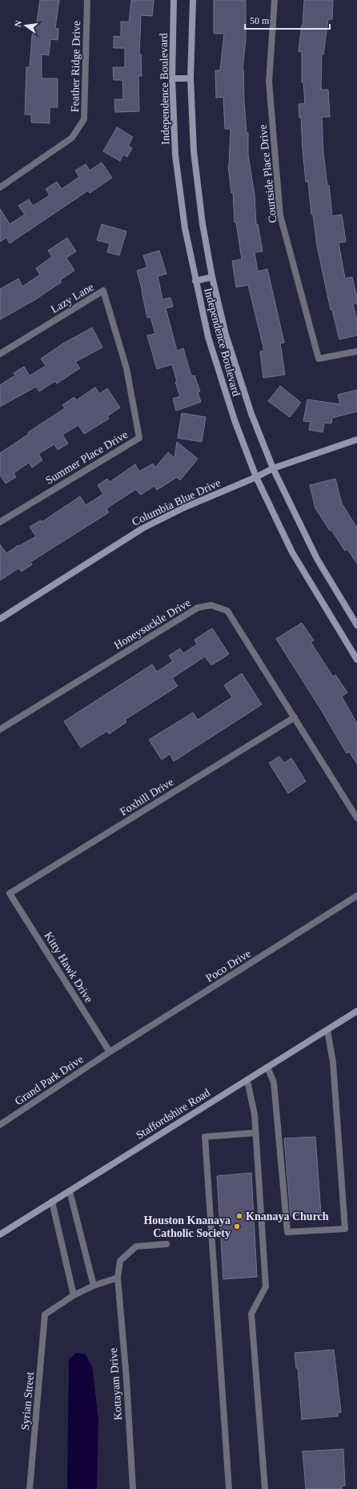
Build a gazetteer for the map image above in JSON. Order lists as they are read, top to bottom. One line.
{"streets":{"main road":["Independence Boulevard","Columbia Blue Drive","Staffordshire Road"],"street":["Feather Ridge Drive","Courtside Place Drive","Lazy Lane","Summer Place Drive","Honeysuckle Drive","Foxhill Drive","Poco Drive","Kitty Hawk Drive","Grand Park Drive","Kottayam Drive","Syrian Street"]},"crossings":[["Independence Boulevard","Columbia Blue Drive"],["Lazy Lane","Summer Place Drive"],["Honeysuckle Drive","Foxhill Drive"],["Foxhill Drive","Kitty Hawk Drive"],["Poco Drive","Kitty Hawk Drive"],["Poco Drive","Grand Park Drive"],["Kitty Hawk Drive","Grand Park Drive"]],"places":["Knanaya Church","Houston Knanaya Catholic Society"],"scale_bar":"50 m","north":"left"}
